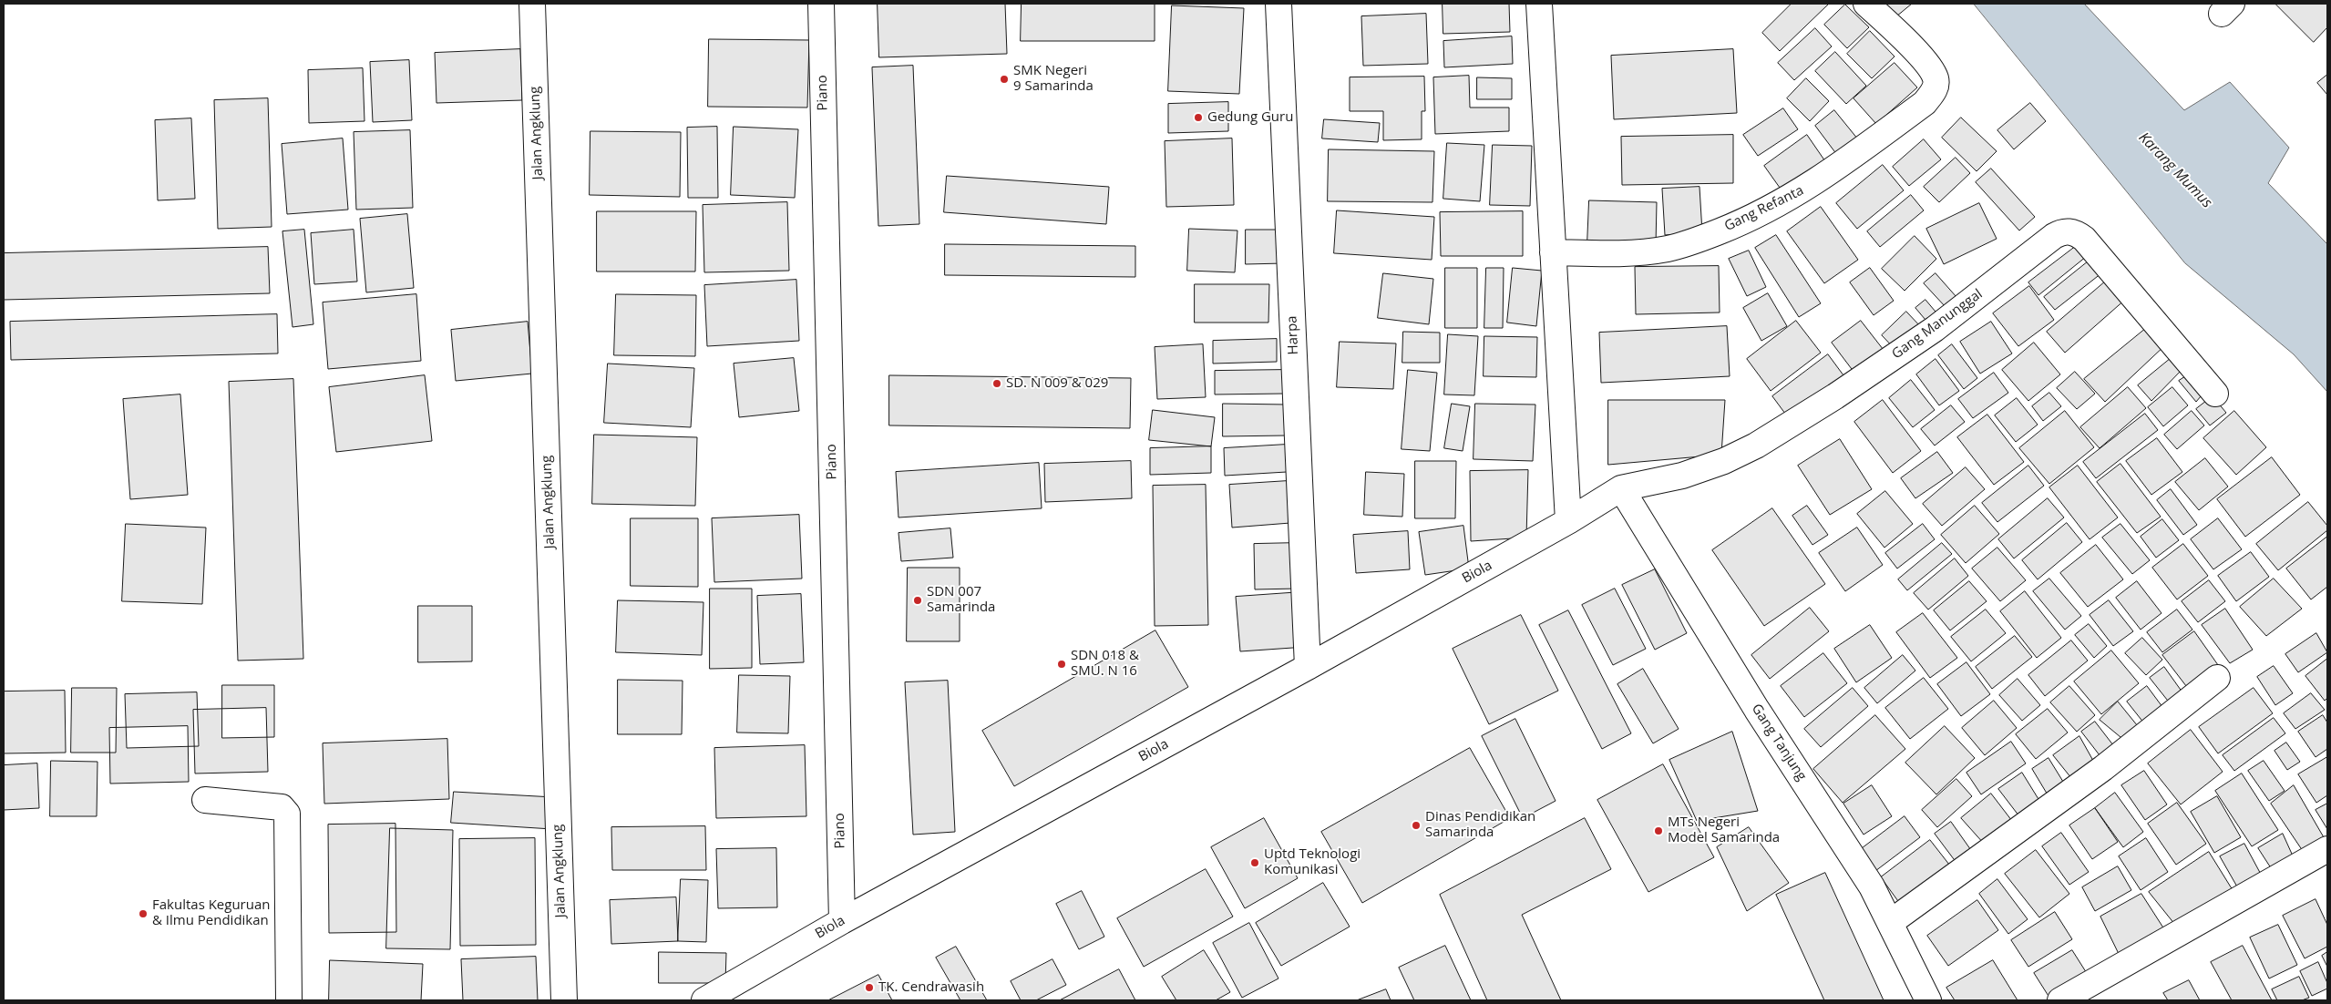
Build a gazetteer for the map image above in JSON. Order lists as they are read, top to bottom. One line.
{"streets":{"street":["Piano","Jalan Angklung","Gang Refanta","Gang Manunggal","Harpa","Biola","Gang Tanjung"]},"crossings":[["Piano","Biola"],["Gang Manunggal","Biola"],["Gang Manunggal","Gang Tanjung"],["Harpa","Biola"],["Biola","Gang Tanjung"]],"water":["Karang Mumus"],"places":["SMK Negeri 9 Samarinda","Gedung Guru","SD. N 009 & 029","SDN 007 Samarinda","SDN 018 & SMU. N 16","Dinas Pendidikan Samarinda","MTs Negeri Model Samarinda","Uptd Teknologi Komunikasi","Fakultas Keguruan & Ilmu Pendidikan","TK. Cendrawasih"]}
